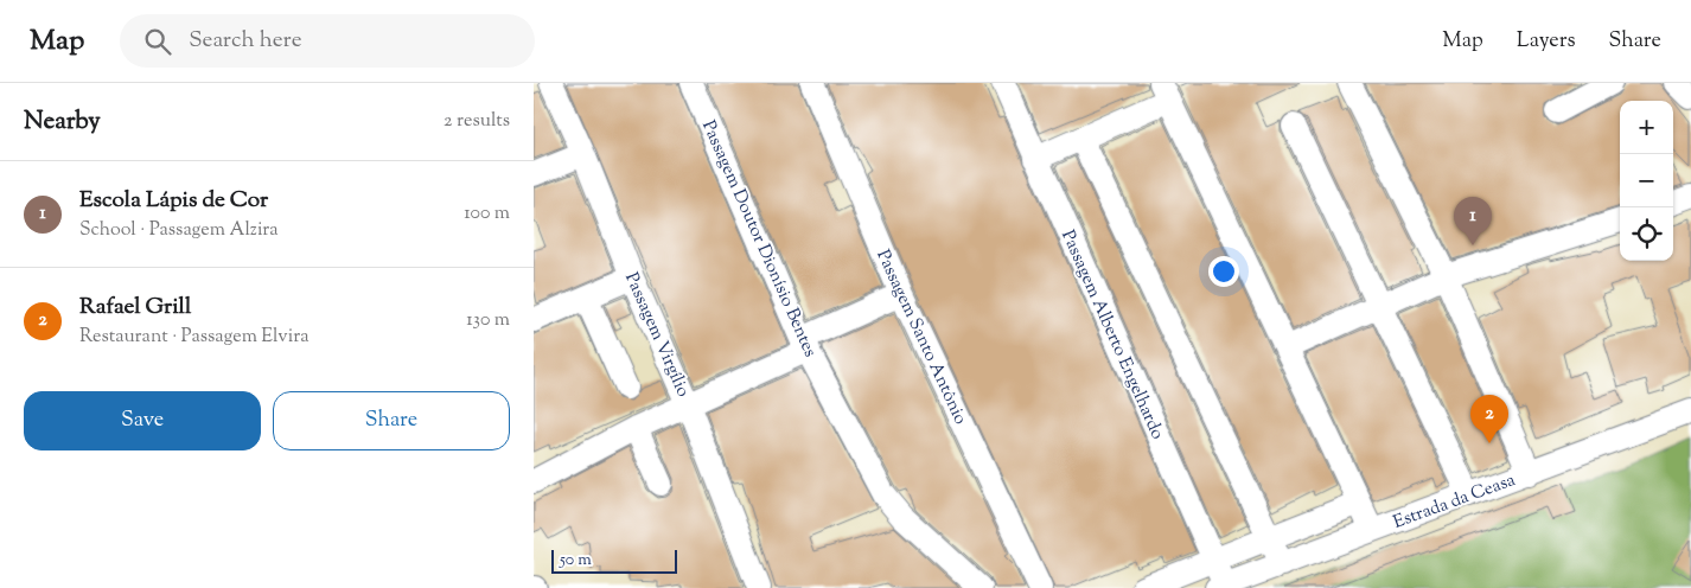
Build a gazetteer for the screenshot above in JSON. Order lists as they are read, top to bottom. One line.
{"streets":{"street":["Passagem Doutor Dionísio Bentes","Passagem Virgílio","Passagem Alberto Engelhardo","Passagem Santo Antônio","Estrada da Ceasa"]},"crossings":[["Passagem Alberto Engelhardo","Estrada da Ceasa"]],"scale_bar":"50 m","page":{"header":"Map","search":"Search here","nav":["Map","Layers","Share"],"heading":["Nearby","2 results"],"map_buttons":["+","−"],"list":[{"mark":"1","name":"Escola Lápis de Cor","note":"School · Passagem Alzira","value":"100 m"},{"mark":"2","name":"Rafael Grill","note":"Restaurant · Passagem Elvira","value":"130 m"}],"pins":["1","2"],"buttons":["Save","Share"],"scale":"50 m"}}
